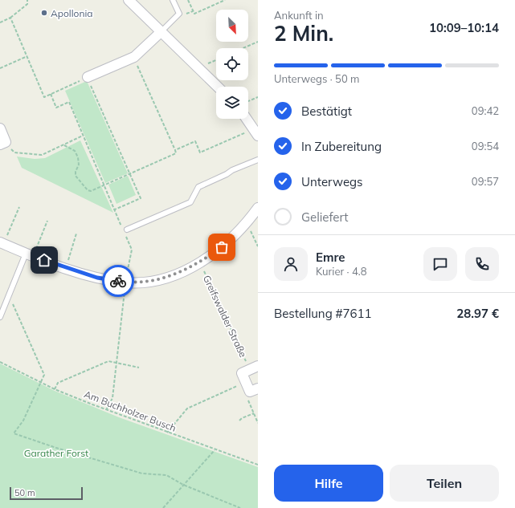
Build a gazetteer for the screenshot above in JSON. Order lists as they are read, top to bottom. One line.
{"streets":{"street":["Greifswalder Straße"],"path":["Am Buchholzer Busch"]},"parks":["Garather Forst"],"places":["Apollonia"],"scale_bar":"50 m","north":"bottom right","page":{"heading":["2 Min.","Ankunft in","10:09–10:14"],"panel":["Emre","Kurier · 4.8","Bestellung #7611","28.97 €"],"bar":"Unterwegs · 50 m","list":[["Bestätigt","09:42"],["In Zubereitung","09:54"],["Unterwegs","09:57"],"Geliefert"],"buttons":["Hilfe","Teilen"],"scale":"50 m"}}
